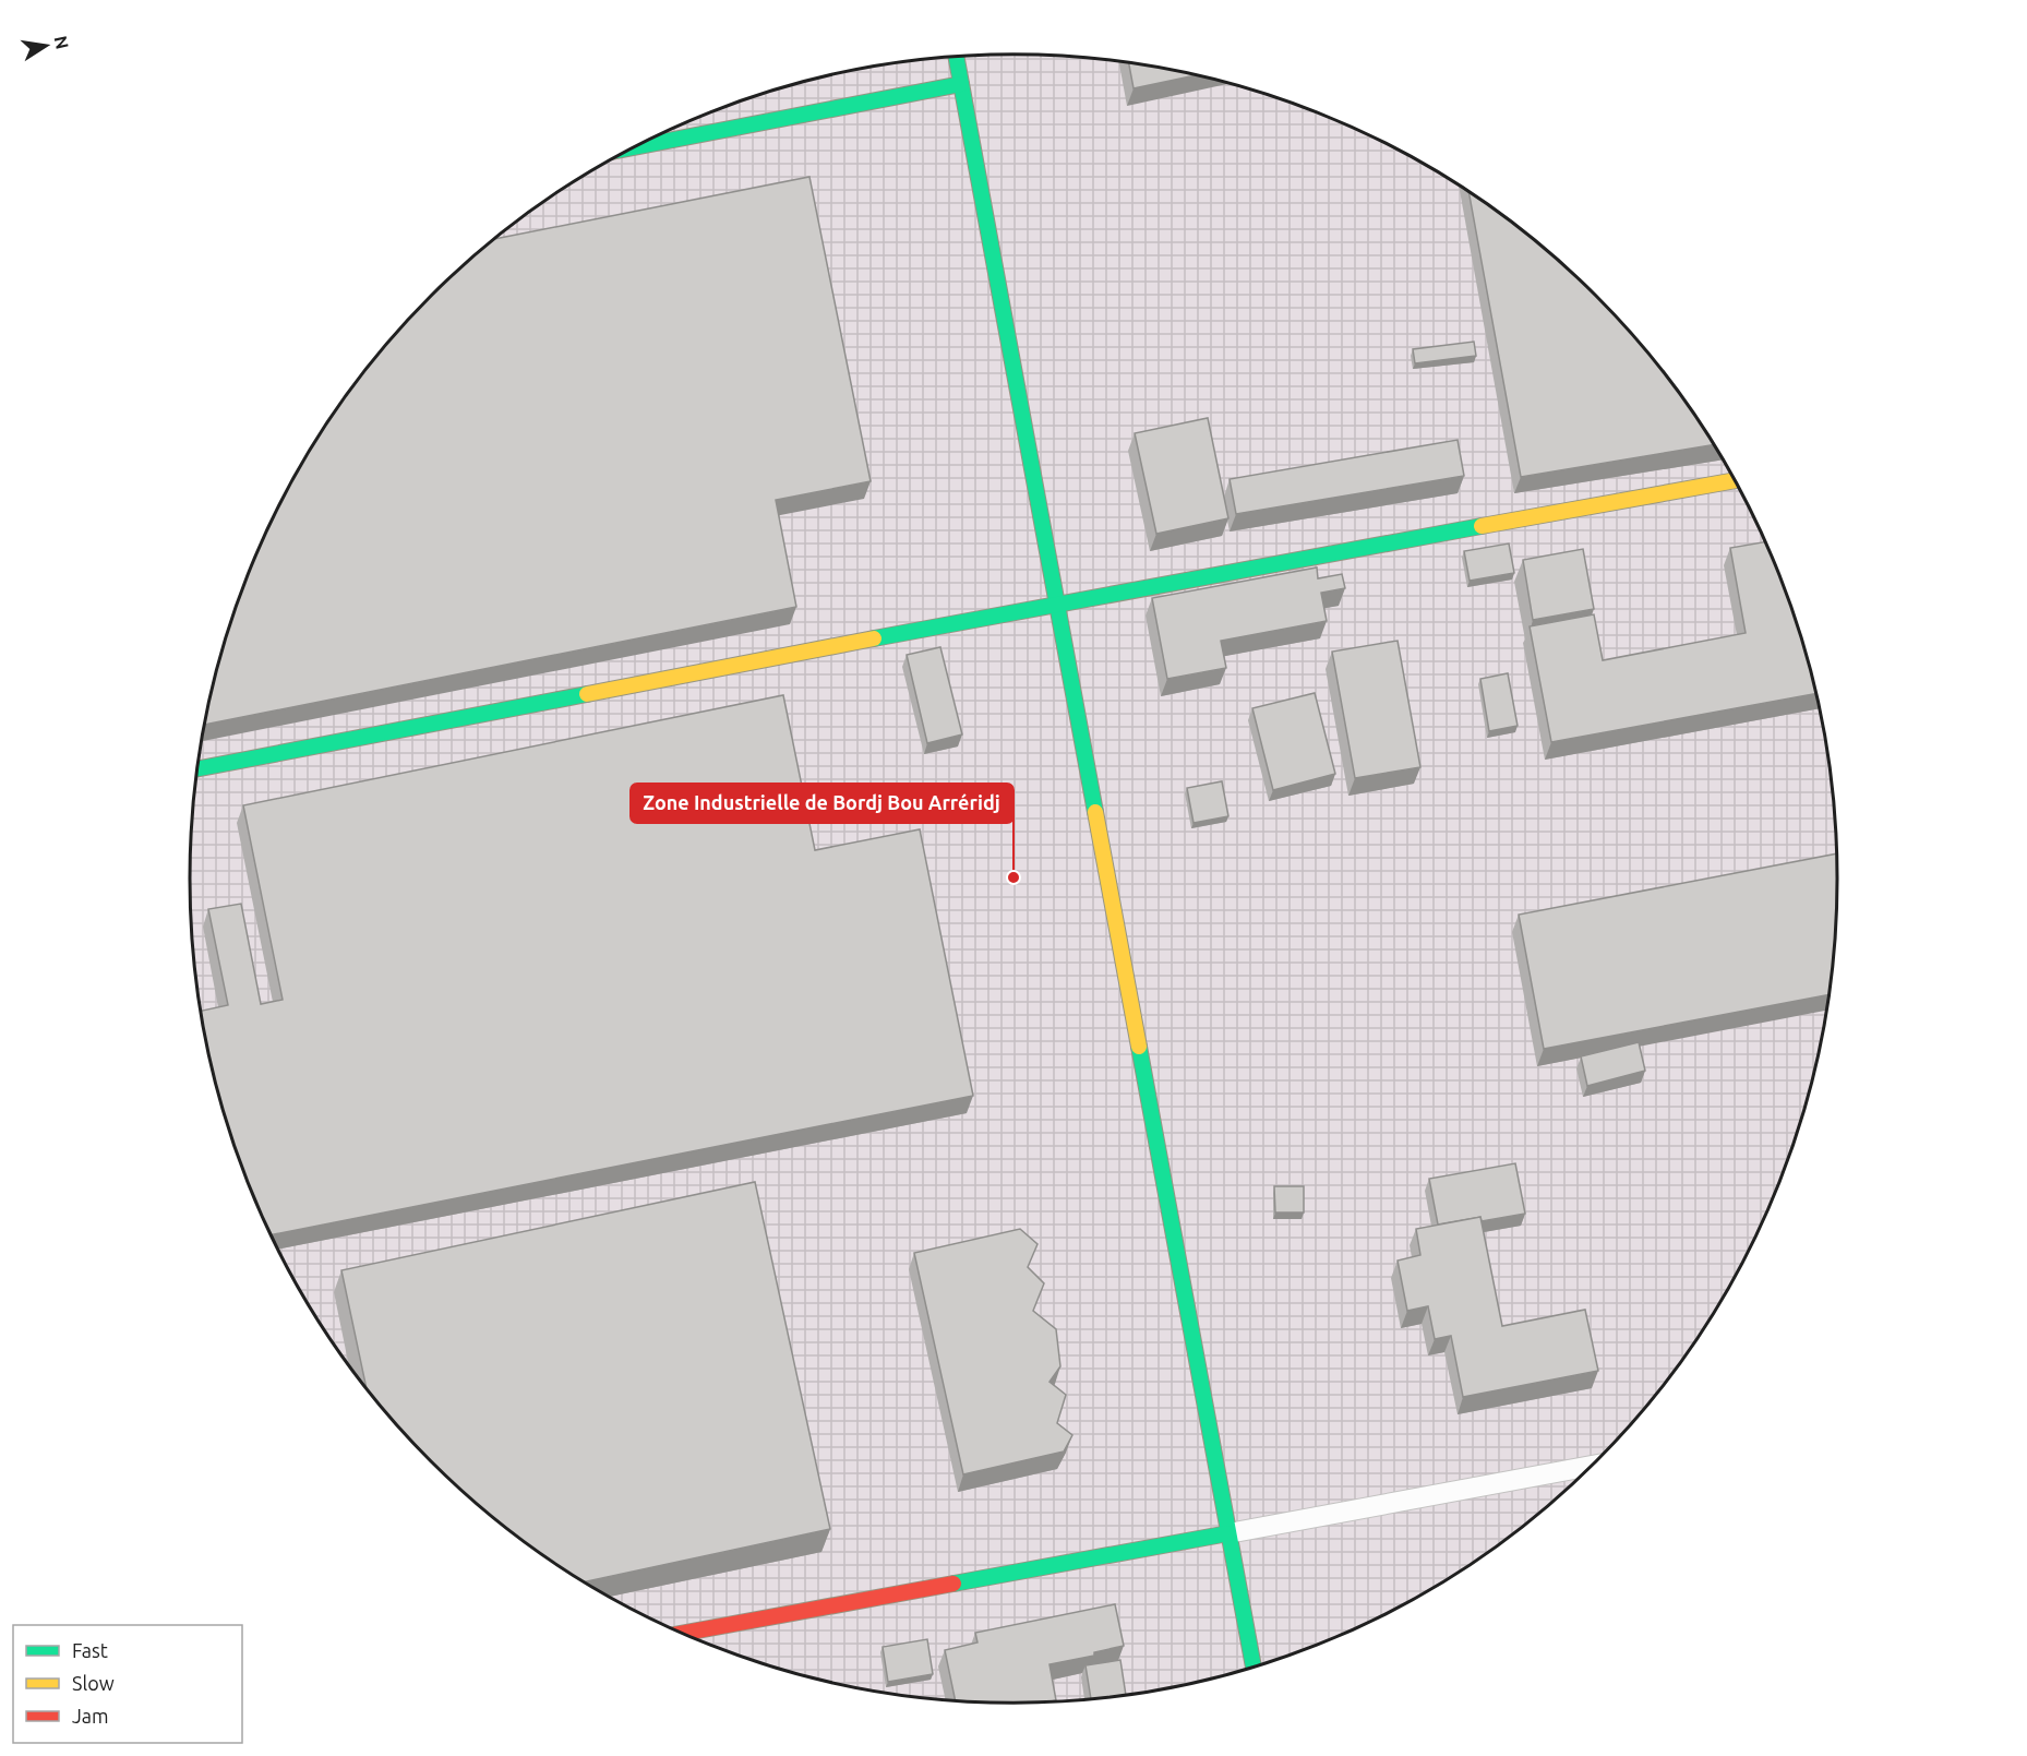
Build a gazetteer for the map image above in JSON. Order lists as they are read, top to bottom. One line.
{"places":["Zone Industrielle de Bordj Bou Arréridj"],"legend":["Fast","Slow","Jam"],"north":"right"}
